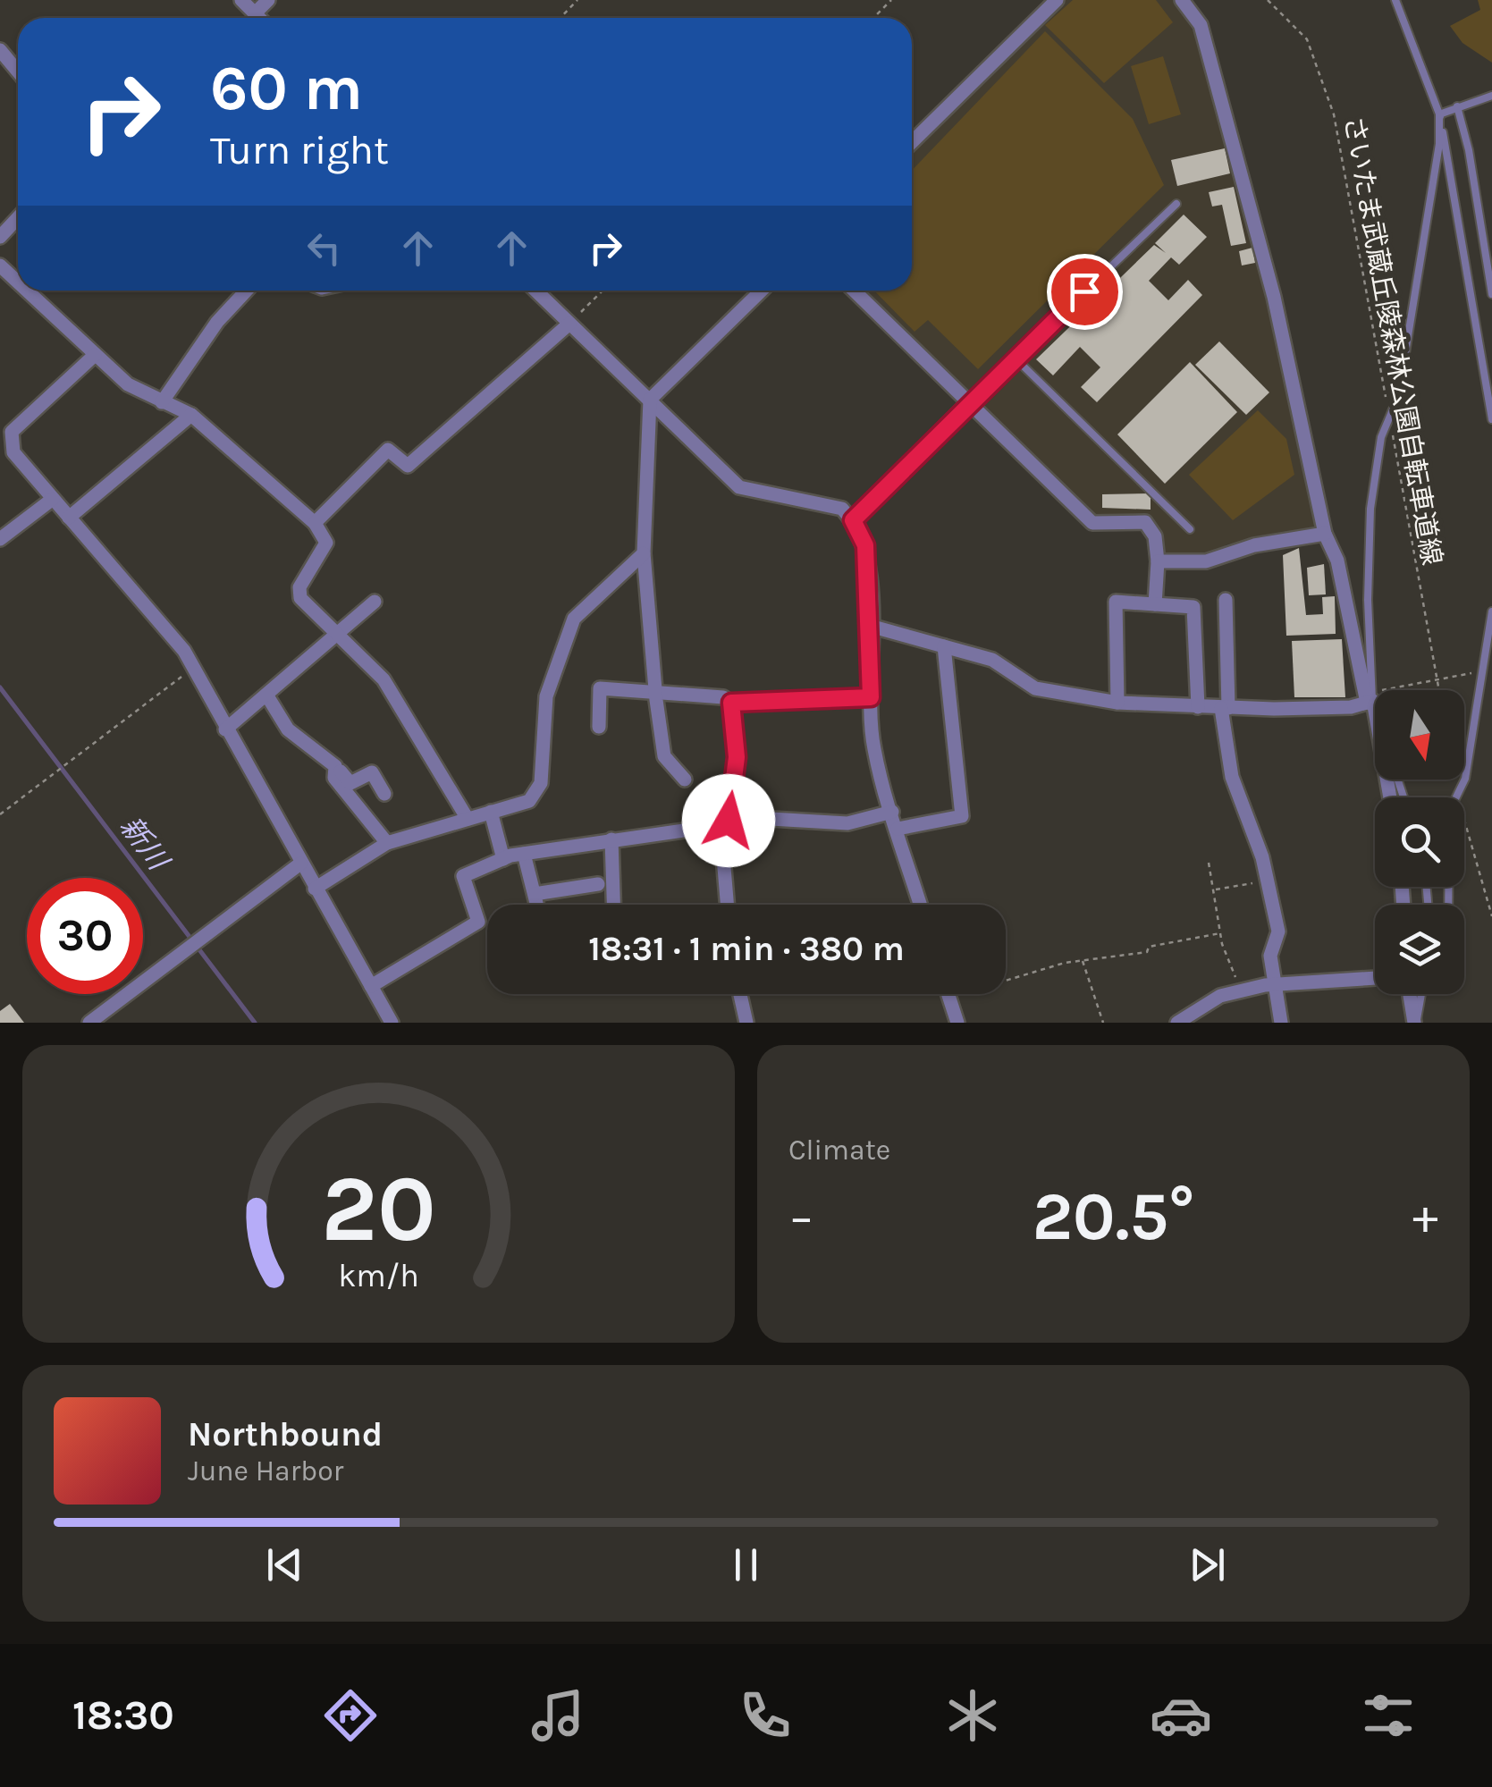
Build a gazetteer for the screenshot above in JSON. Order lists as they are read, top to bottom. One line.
{"streets":{"path":["さいたま武蔵丘陵森林公園自転車道線"]},"water":["新川"],"north":"bottom","page":{"turn":["60 m","Turn right"],"limit":"30","trip":"18:31 · 1 min · 380 m","tile":"Climate","heat":["−","20.5°","+"],"song":["Northbound","June Harbor"],"tabs":"18:30","gauge":["20","km/h"]}}
